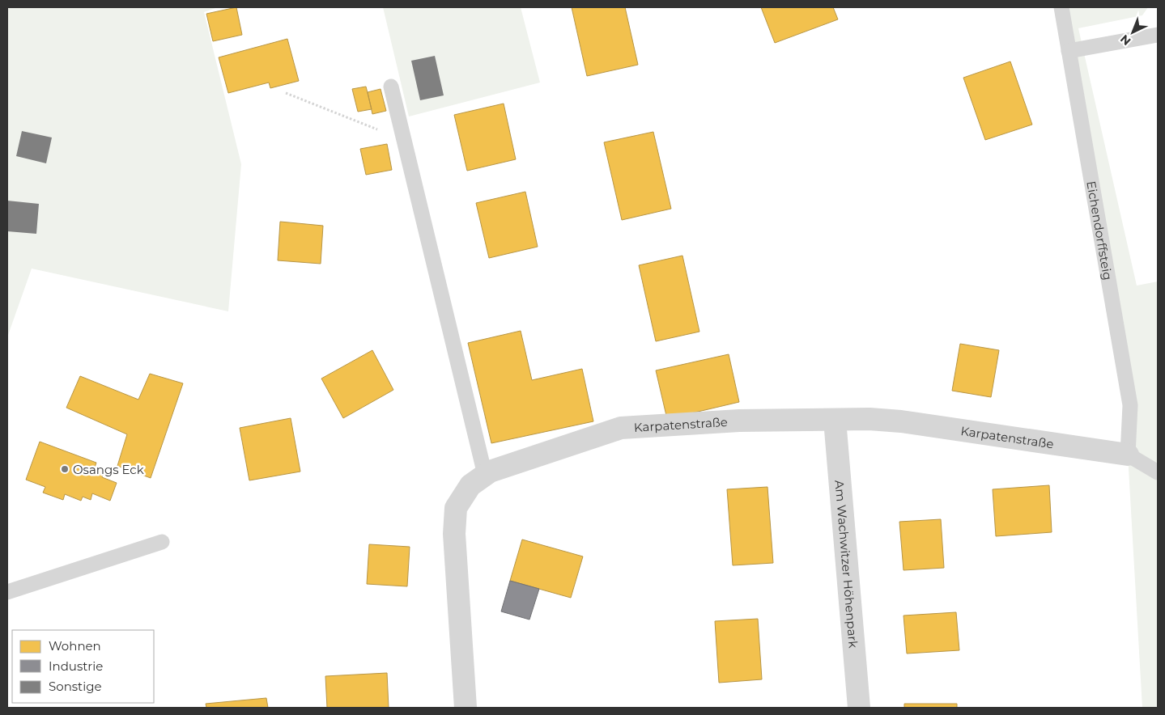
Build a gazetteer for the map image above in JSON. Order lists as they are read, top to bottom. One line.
{"streets":{"street":["Karpatenstraße","Am Wachwitzer Höhenpark"],"lane":["Eichendorffsteig"]},"crossings":[["Eichendorffsteig","Karpatenstraße"],["Karpatenstraße","Am Wachwitzer Höhenpark"]],"places":["Osangs Eck"],"legend":["Wohnen","Industrie","Sonstige"],"north":"bottom left"}
